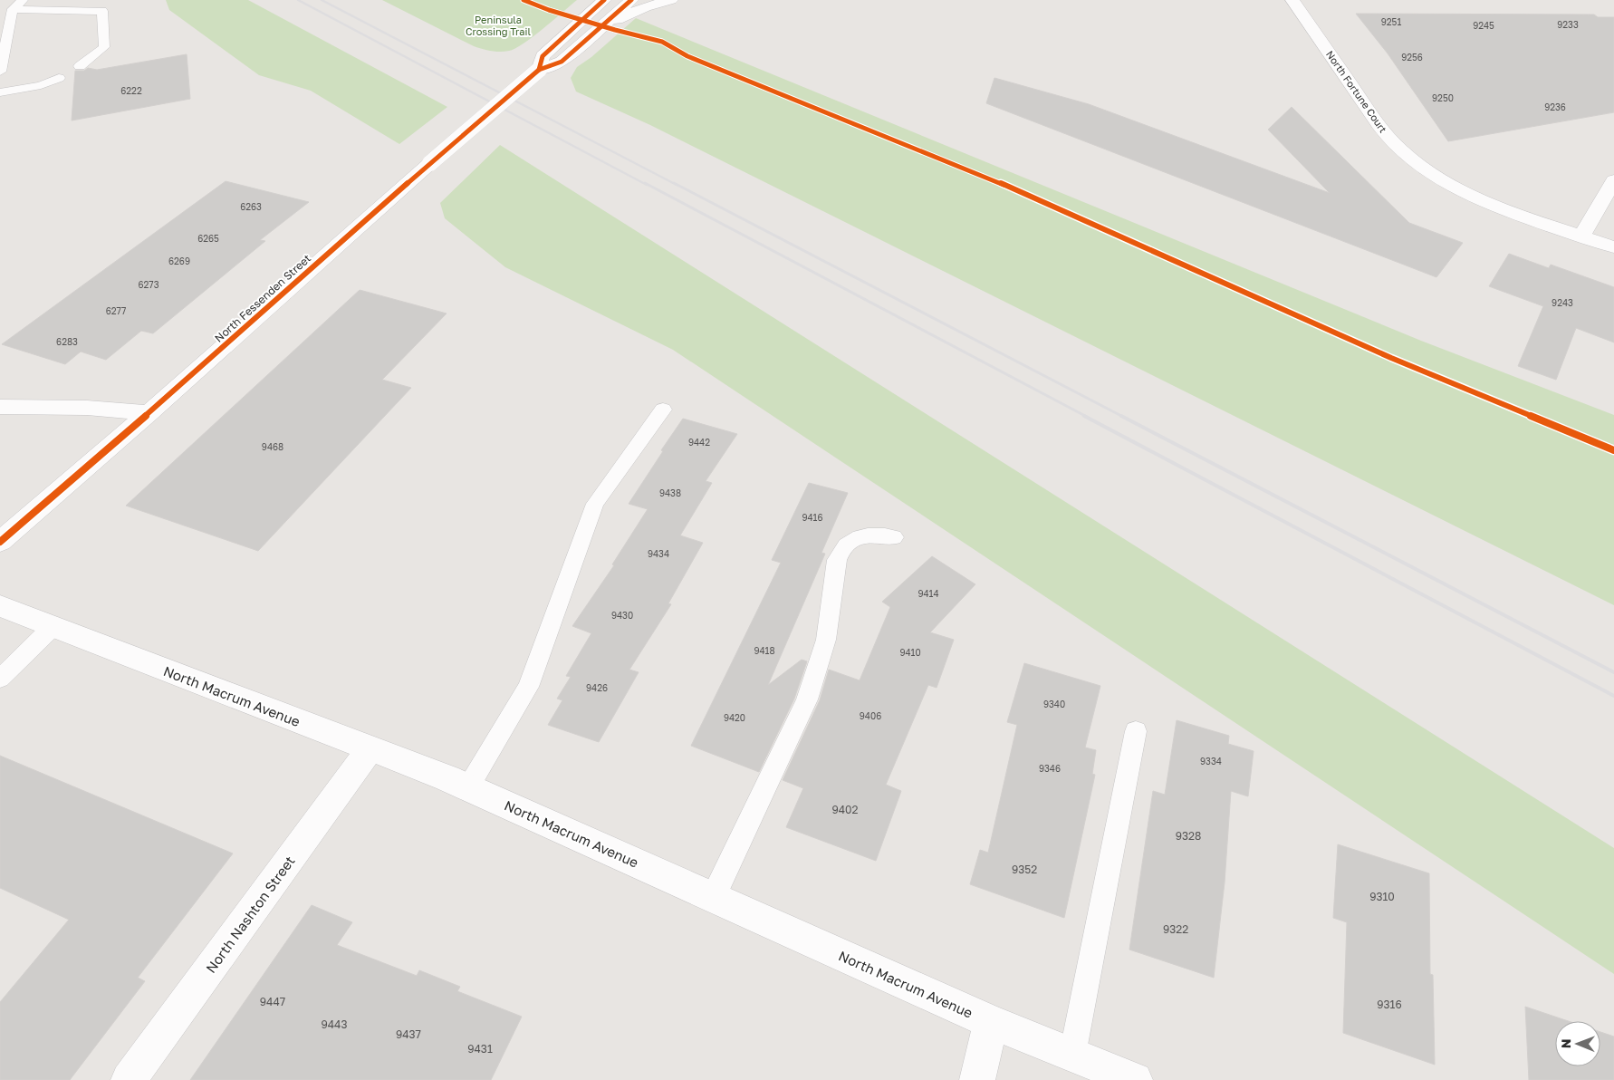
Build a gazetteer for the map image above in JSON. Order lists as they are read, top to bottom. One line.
{"streets":{"street":["North Fortune Court","North Fessenden Street","North Macrum Avenue","North Nashton Street"]},"crossings":[["North Macrum Avenue","North Nashton Street"]],"parks":["Peninsula Crossing Trail"],"house_numbers":["9251","9233","9245","9256","6222","9250","9236","6263","6265","6269","6273","9243","6277","6283","9442","9468","9438","9416","9434","9414","9430","9418","9410","9426","9340","9406","9420","9334","9346","9402","9328","9352","9310","9322","9447","9316","9443","9437","9431"],"north":"left"}
